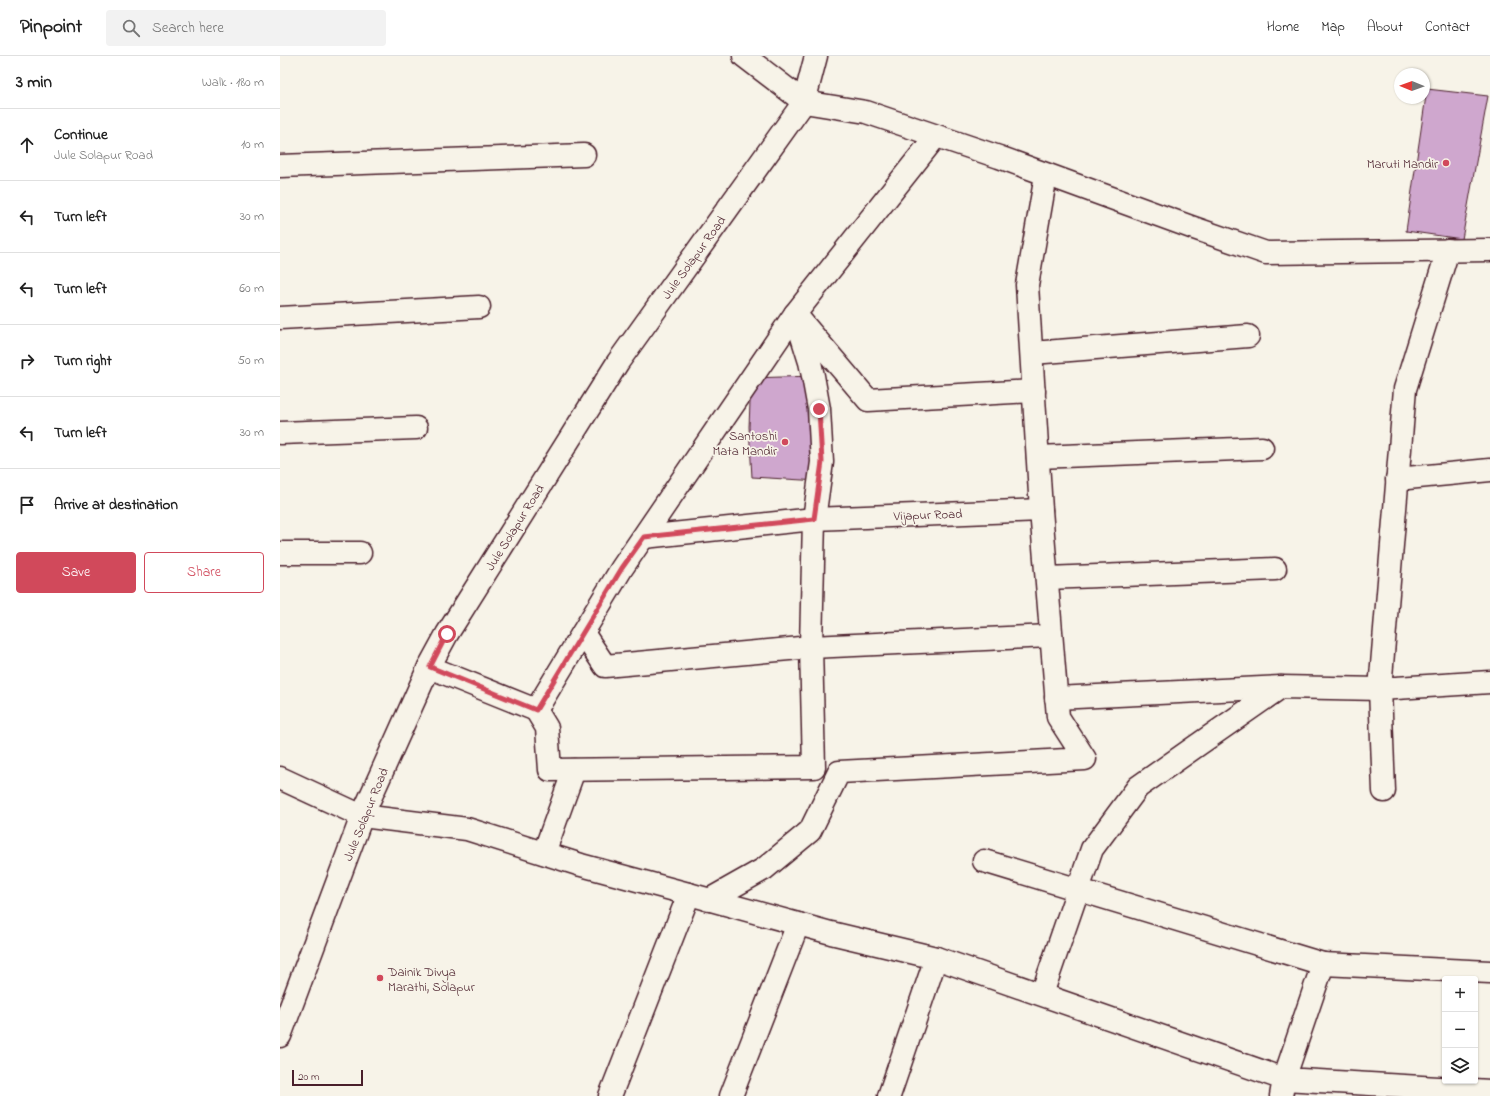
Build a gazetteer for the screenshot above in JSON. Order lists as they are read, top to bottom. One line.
{"streets":{"street":["Jule Solapur Road","Vijapur Road"]},"places":["Maruti Mandir","Santoshi Mata Mandir","Dainik Divya Marathi, Solapur"],"scale_bar":"20 m","north":"left","page":{"header":"Pinpoint","search":"Search here","nav":["Home","Map","About","Contact"],"heading":["3 min","Walk · 180 m"],"list":[["Continue","Jule Solapur Road","10 m"],["Turn left","30 m"],["Turn left","60 m"],["Turn right","50 m"],["Turn left","30 m"],"Arrive at destination"],"buttons":["Save","Share"],"map_buttons":["+","−"],"scale":"20 m"}}
